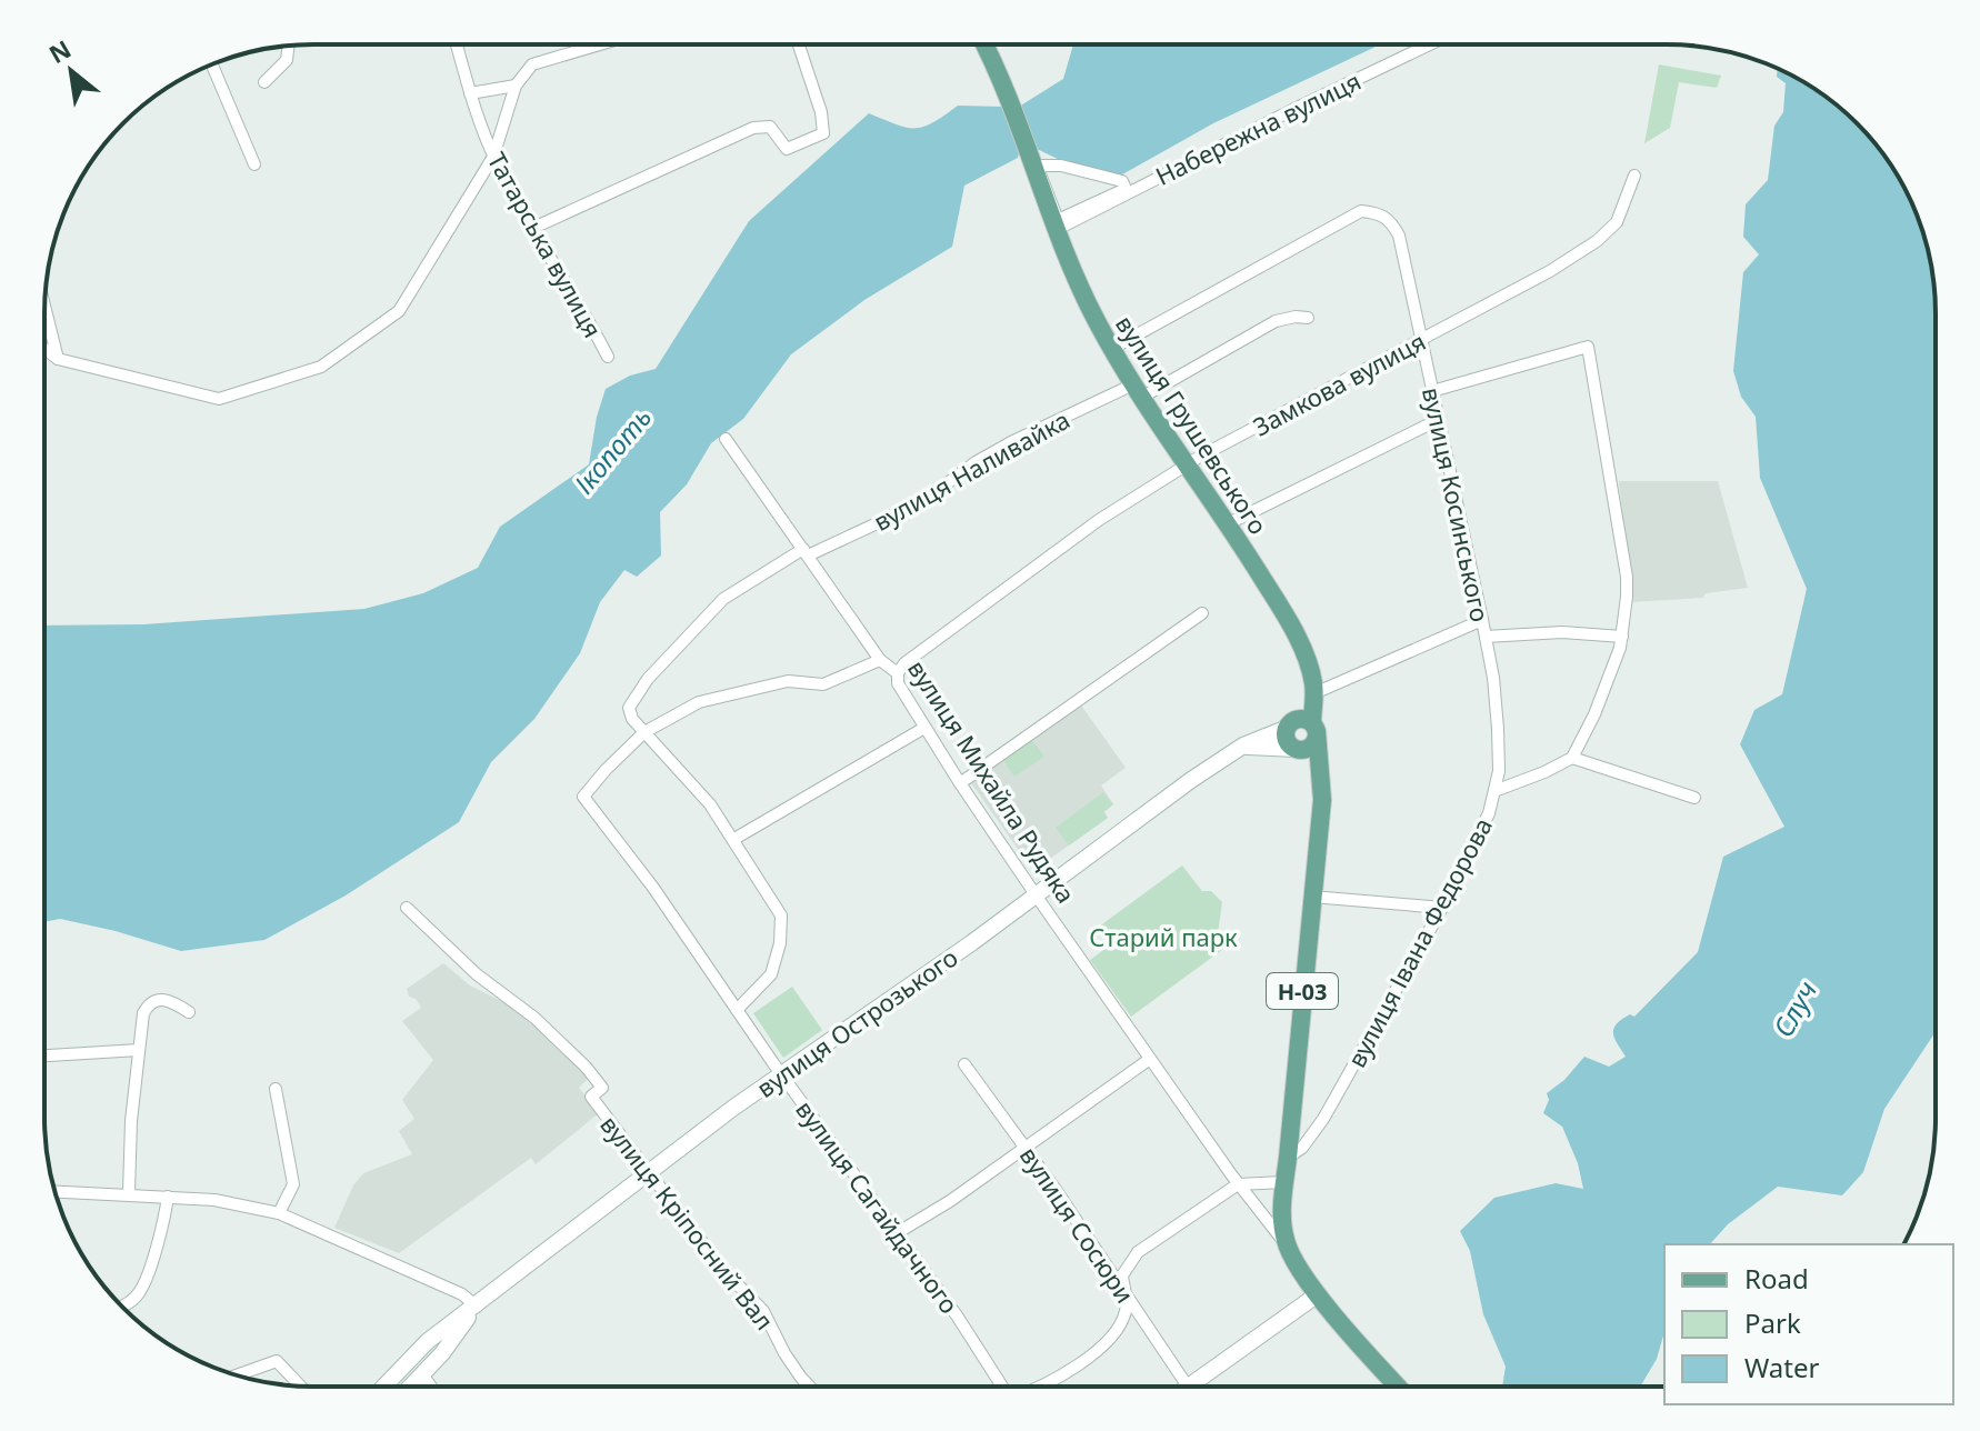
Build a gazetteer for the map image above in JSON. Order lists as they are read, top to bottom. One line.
{"streets":{"main road":["вулиця Грушевського","вулиця Михайла Рудяка","Н-03","вулиця Острозького"],"street":["Набережна вулиця","Татарська вулиця","Замкова вулиця","вулиця Наливайка","вулиця Косинського","вулиця Івана Федорова","вулиця Сагайдачного","вулиця Кріпосний Вал","вулиця Сосюри"]},"crossings":[["Набережна вулиця","вулиця Грушевського"],["Замкова вулиця","вулиця Грушевського"],["Замкова вулиця","вулиця Косинського"],["Замкова вулиця","вулиця Михайла Рудяка"],["вулиця Грушевського","вулиця Наливайка"],["вулиця Грушевського","вулиця Косинського"],["вулиця Грушевського","вулиця Михайла Рудяка"],["вулиця Грушевського","вулиця Івана Федорова"],["вулиця Грушевського","вулиця Острозького"],["вулиця Наливайка","вулиця Михайла Рудяка"],["вулиця Наливайка","вулиця Сагайдачного"],["вулиця Косинського","вулиця Івана Федорова"],["вулиця Михайла Рудяка","вулиця Острозького"],["вулиця Острозького","вулиця Сагайдачного"],["вулиця Острозького","вулиця Кріпосний Вал"]],"water":["Ікопоть","Случ"],"parks":["Старий парк"],"legend":["Road","Park","Water"],"north":"top left"}
